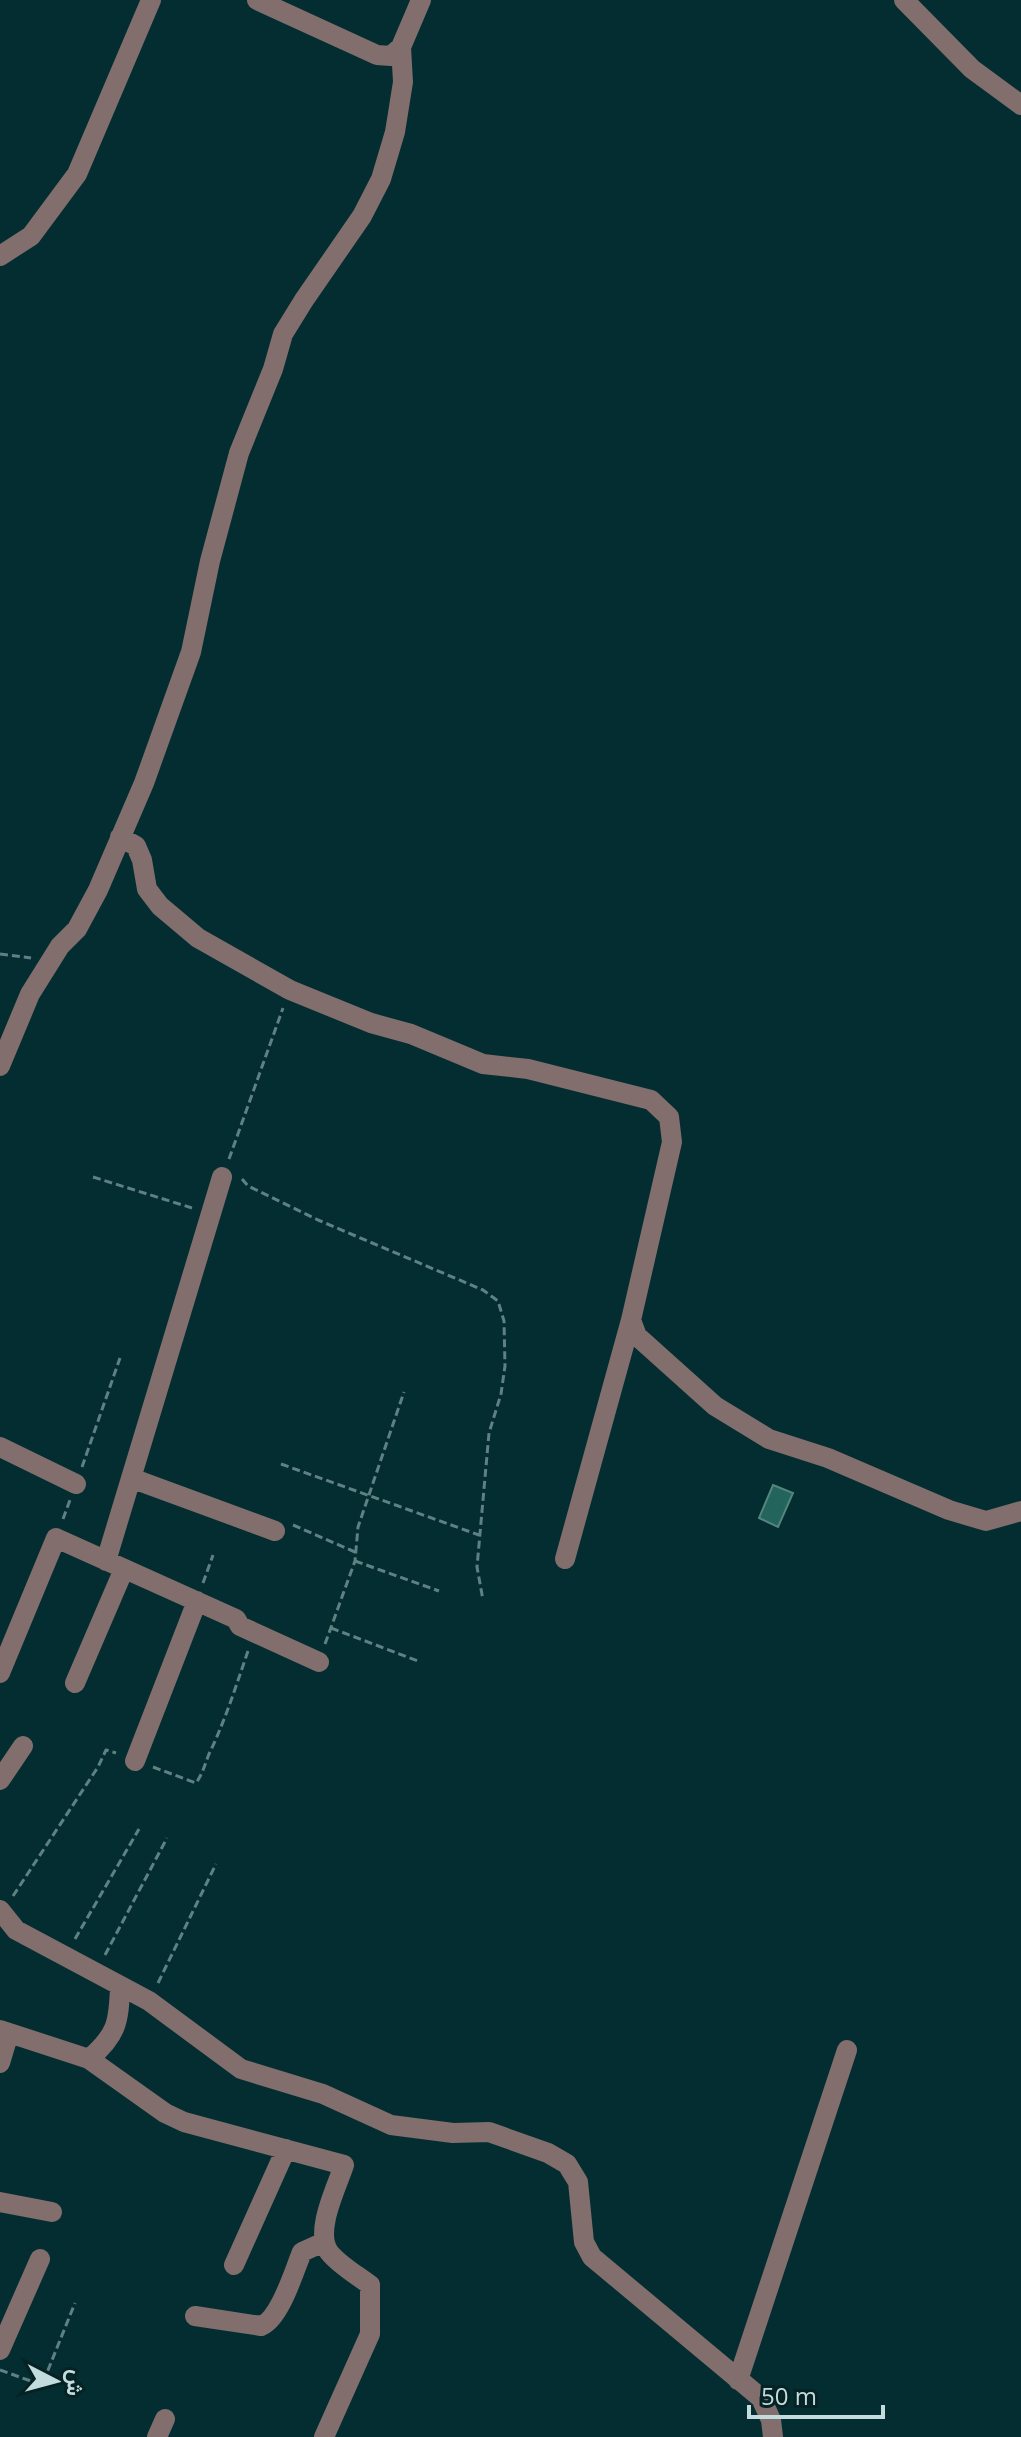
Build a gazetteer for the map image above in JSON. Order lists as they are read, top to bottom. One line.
{"scale_bar":"50 m","north":"right"}
